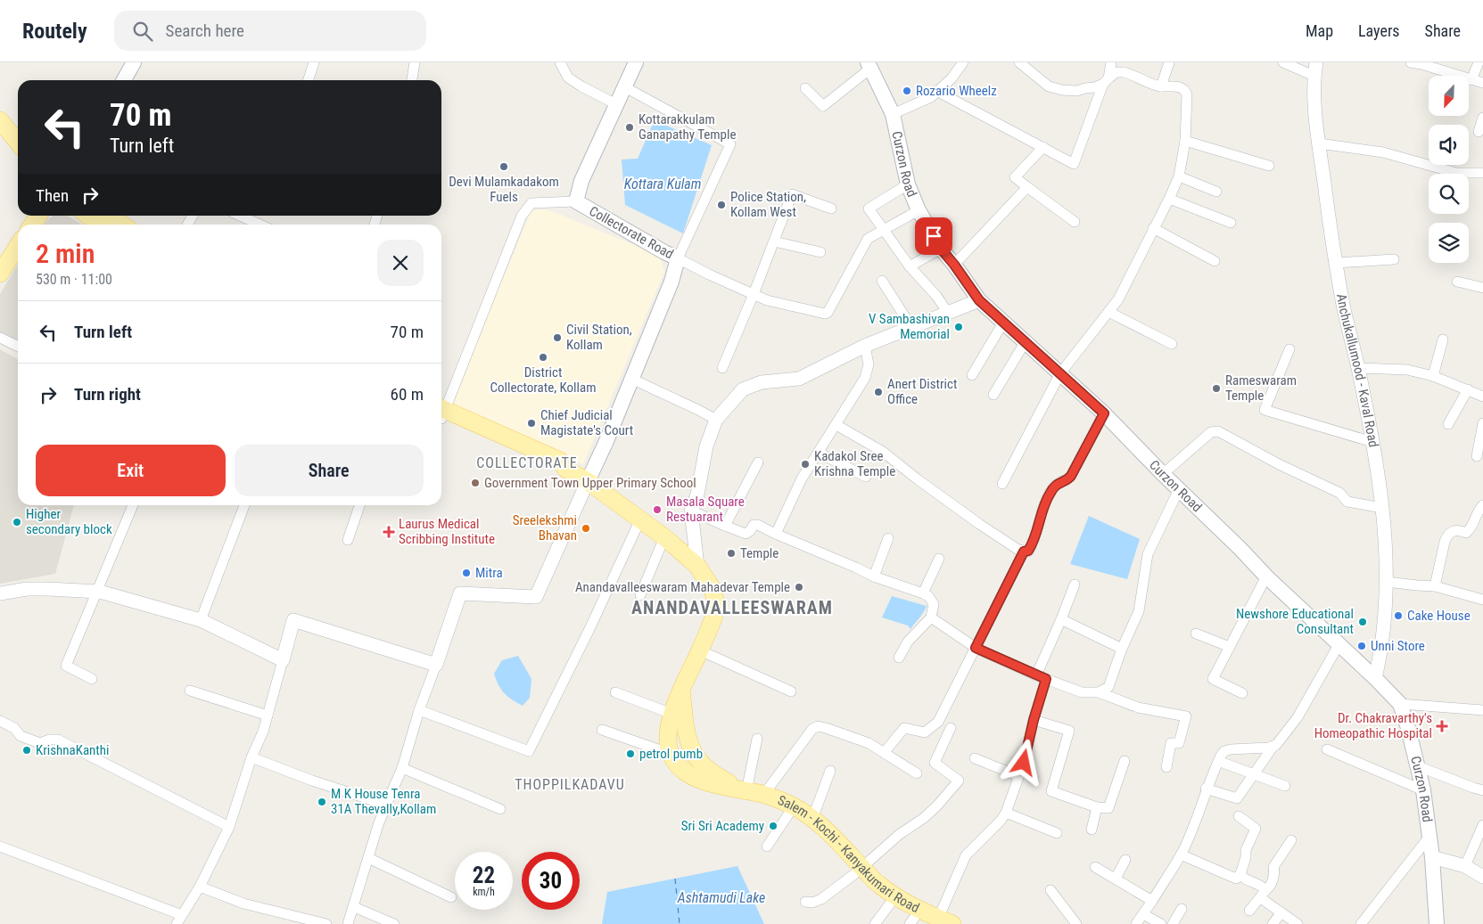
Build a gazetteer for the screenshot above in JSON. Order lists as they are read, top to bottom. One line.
{"streets":{"main road":["Curzon Road","Collectorate Road","Salem - Kochi - Kanyakumari Road"],"street":["Anchukallumood - Kaval Road"]},"crossings":[["Curzon Road","Anchukallumood - Kaval Road"]],"districts":["COLLECTORATE","ANANDAVALLEESWARAM","THOPPILKADAVU"],"water":["Kottara Kulam","Ashtamudi Lake"],"places":{"other":["Rozario Wheelz","Kottarakkulam Ganapathy Temple","Devi Mulamkadakom Fuels","Police Station, Kollam West","V Sambashivan Memorial","Civil Station, Kollam","District Collectorate, Kollam","Rameswaram Temple","Anert District Office","Chief Judicial Magistate's Court","Kadakol Sree Krishna Temple","Government Town Upper Primary School","Masala Square Restuarant","Higher secondary block","Sreelekshmi Bhavan","Temple","Mitra","Anandavalleeswaram Mahadevar Temple","Cake House","Newshore Educational Consultant","Unni Store","KrishnaKanthi","petrol pumb","M K House Tenra 31A Thevally,Kollam","Sri Sri Academy"],"health":["Laurus Medical Scribbing Institute","Dr. Chakravarthy's Homeopathic Hospital"]},"north":"bottom left","page":{"header":"Routely","search":"Search here","nav":["Map","Layers","Share"],"turn":["70 m","Turn left"],"then":"Then","heading":["2 min","530 m · 11:00"],"list":[{"name":"Turn left","value":"70 m"},{"name":"Turn right","value":"60 m"}],"buttons":["Exit","Share"],"speed":"22 km/h","limit":"30"}}
